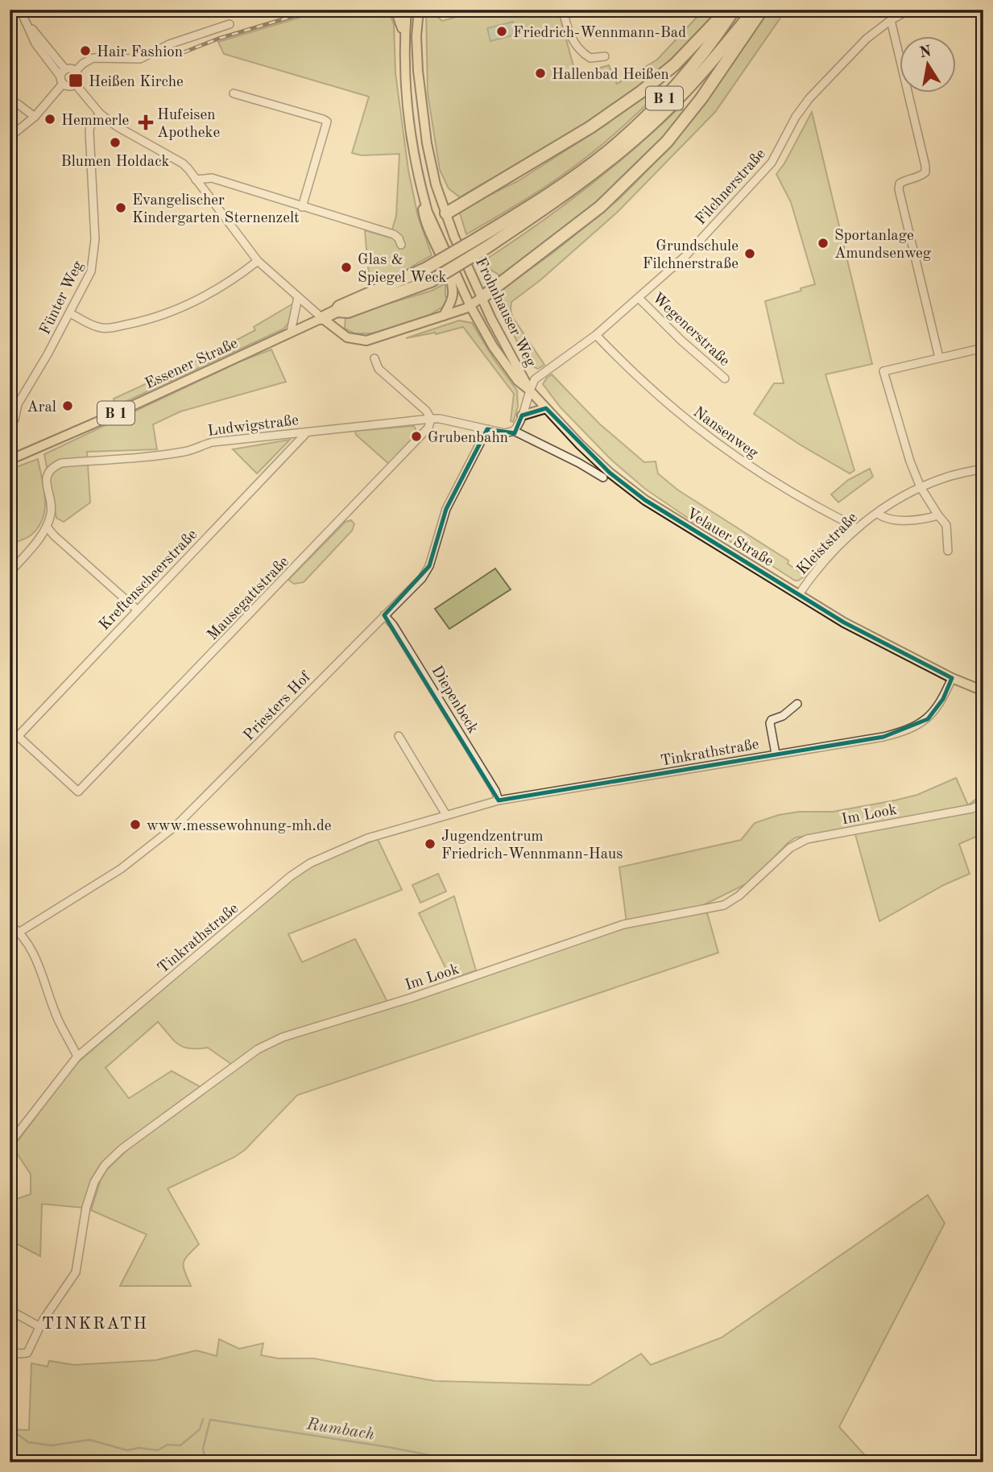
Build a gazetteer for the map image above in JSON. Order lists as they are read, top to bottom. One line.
{"streets":{"highway":["B 1"],"main road":["Frohnhauser Weg","Essener Straße","Velauer Straße"],"street":["Filchnerstraße","Fünter Weg","Wegenerstraße","Ludwigstraße","Nansenweg","Kleiststraße","Kreftenscheerstraße","Mausegattstraße","Diepenbeck","Priesters Hof","Tinkrathstraße","Im Look"]},"crossings":[["B 1","Essener Straße"],["Filchnerstraße","Frohnhauser Weg"],["Filchnerstraße","Wegenerstraße"],["Filchnerstraße","Nansenweg"],["Filchnerstraße","Velauer Straße"],["Frohnhauser Weg","Velauer Straße"],["Ludwigstraße","Kreftenscheerstraße"],["Ludwigstraße","Mausegattstraße"],["Nansenweg","Kleiststraße"],["Velauer Straße","Kleiststraße"],["Velauer Straße","Tinkrathstraße"],["Kreftenscheerstraße","Mausegattstraße"],["Diepenbeck","Priesters Hof"],["Diepenbeck","Tinkrathstraße"]],"districts":["TINKRATH"],"water":["Rumbach"],"places":{"other":["Friedrich-Wennmann-Bad","Hair Fashion","Hallenbad Heißen","Hemmerle","Blumen Holdack","Evangelischer Kindergarten Sternenzelt","Sportanlage Amundsenweg","Grundschule Filchnerstraße","Glas & Spiegel Weck","Aral","Grubenbahn","www.messewohnung-mh.de","Jugendzentrum Friedrich-Wennmann-Haus"],"transit":["Heißen Kirche"],"health":["Hufeisen Apotheke"]},"north":"top"}
